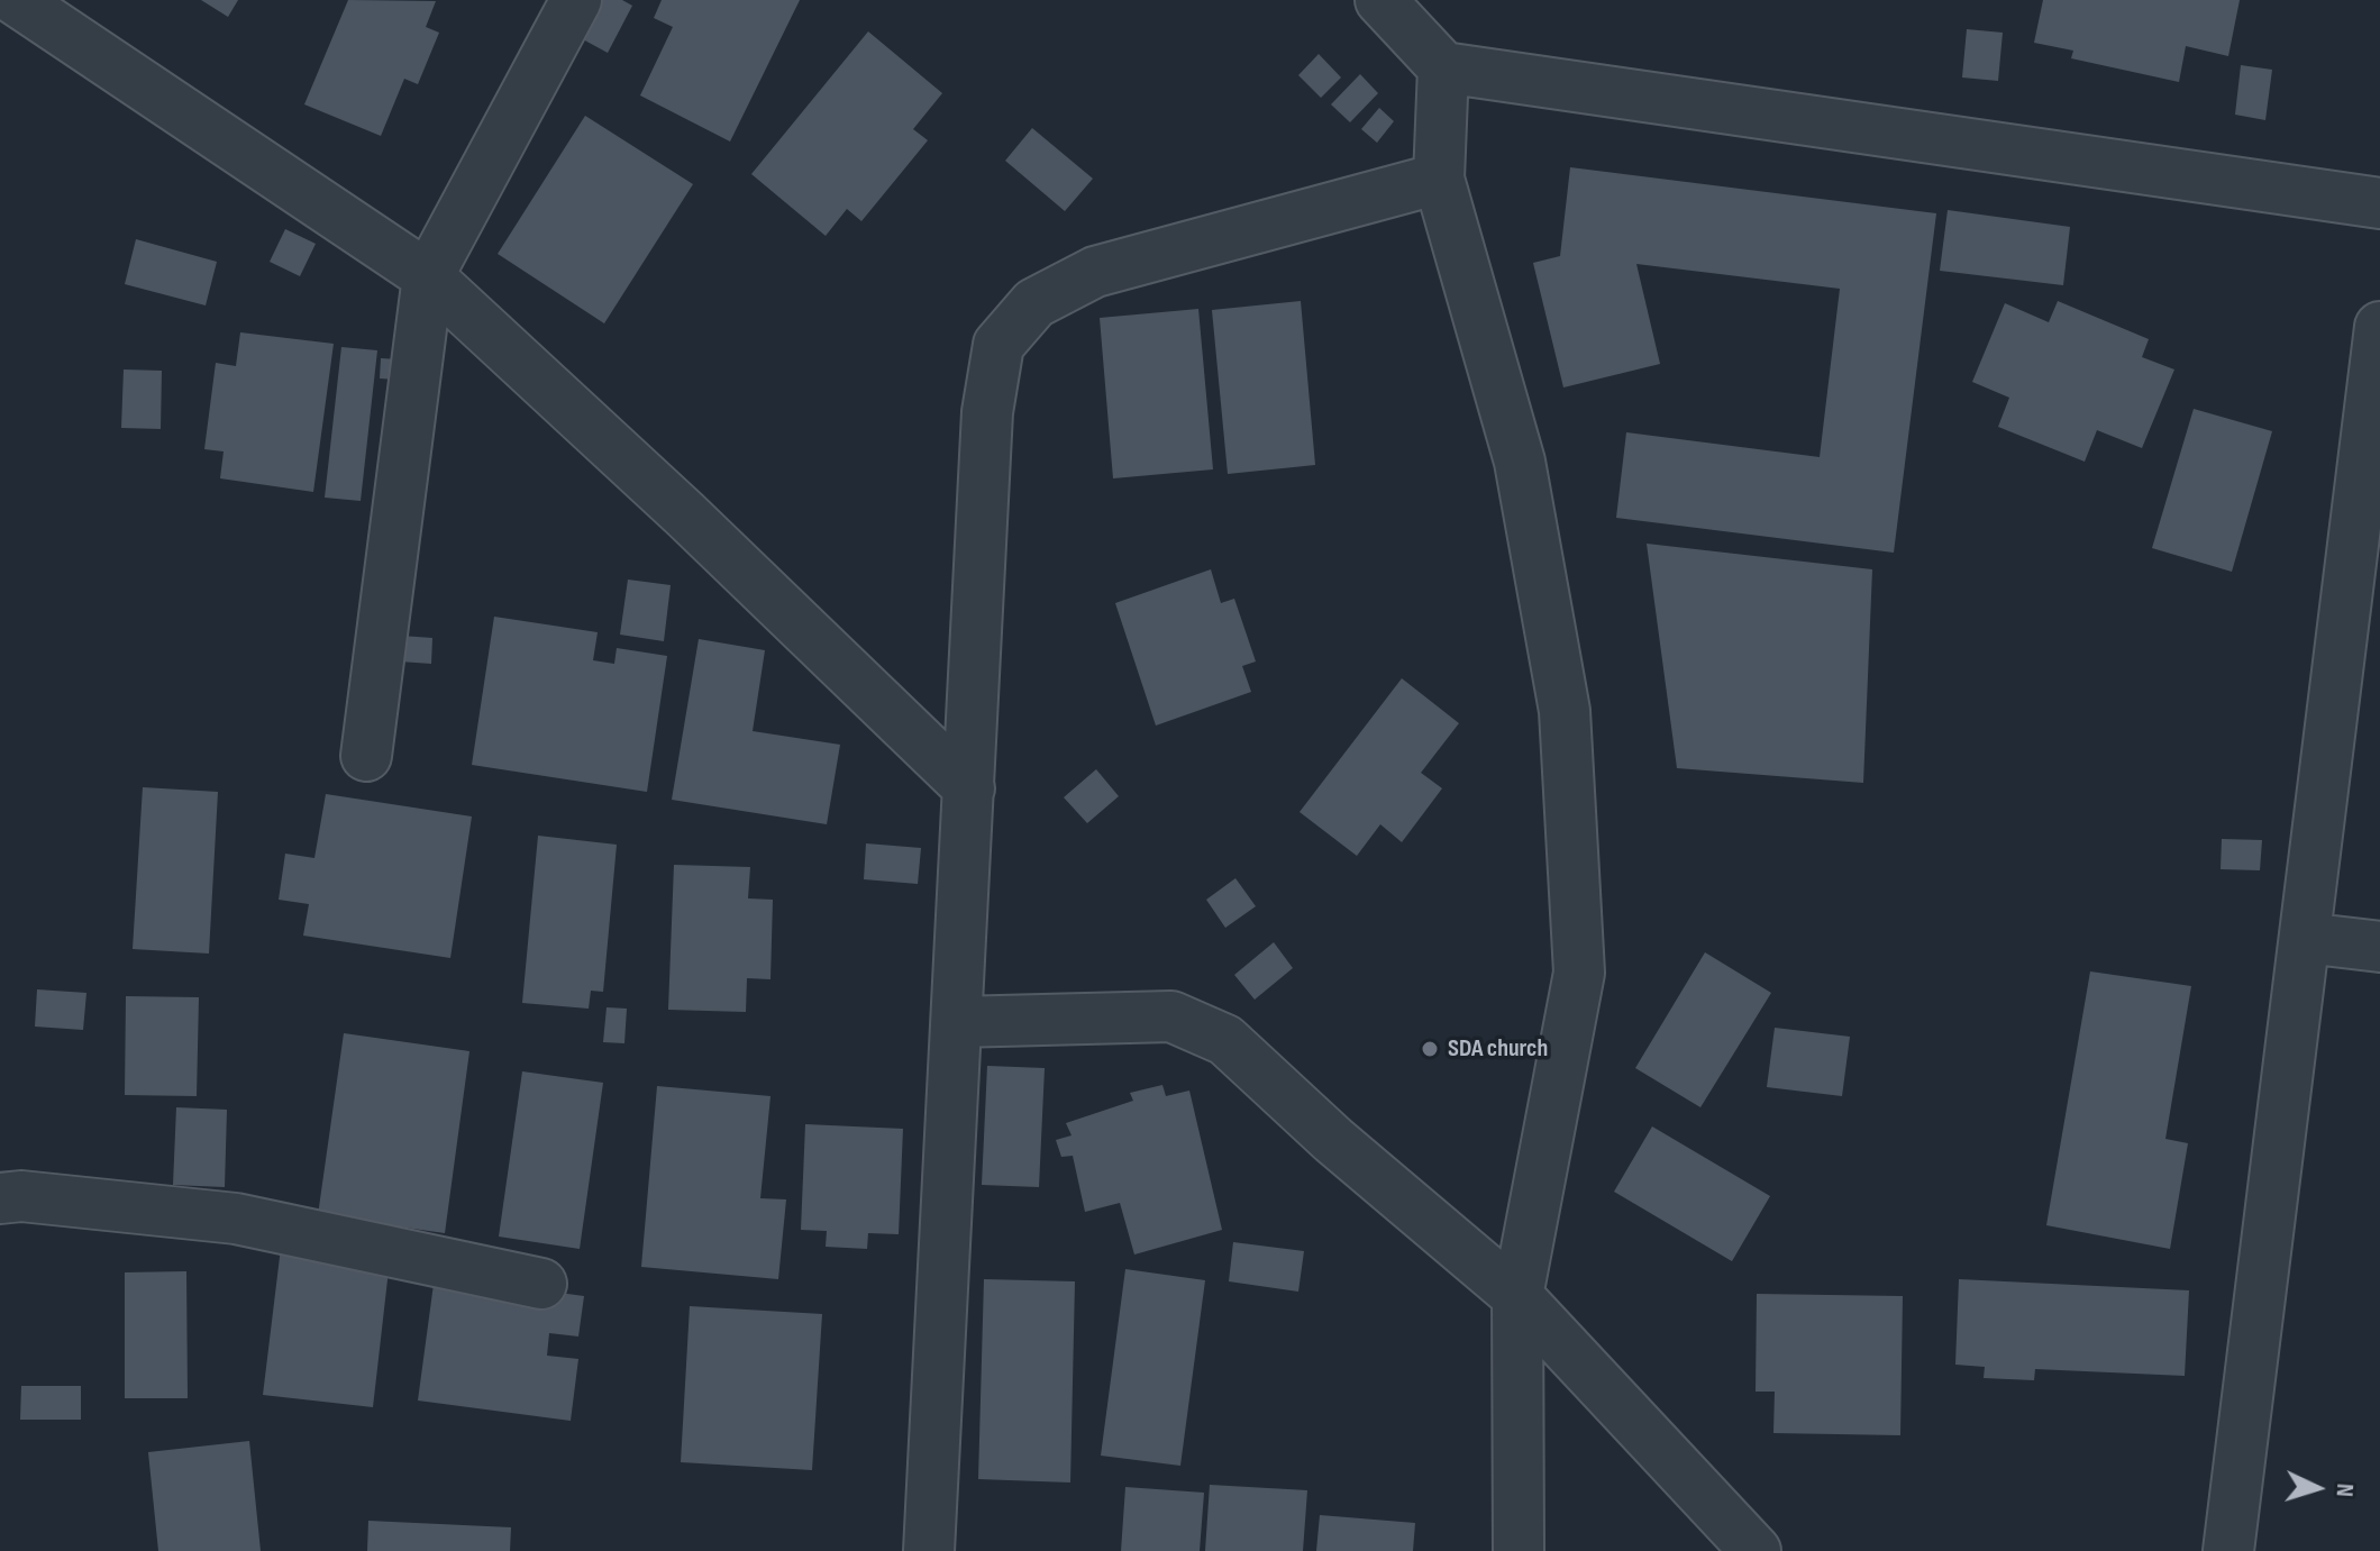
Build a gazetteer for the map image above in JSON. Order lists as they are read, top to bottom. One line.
{"places":["SDA church"],"north":"right"}
